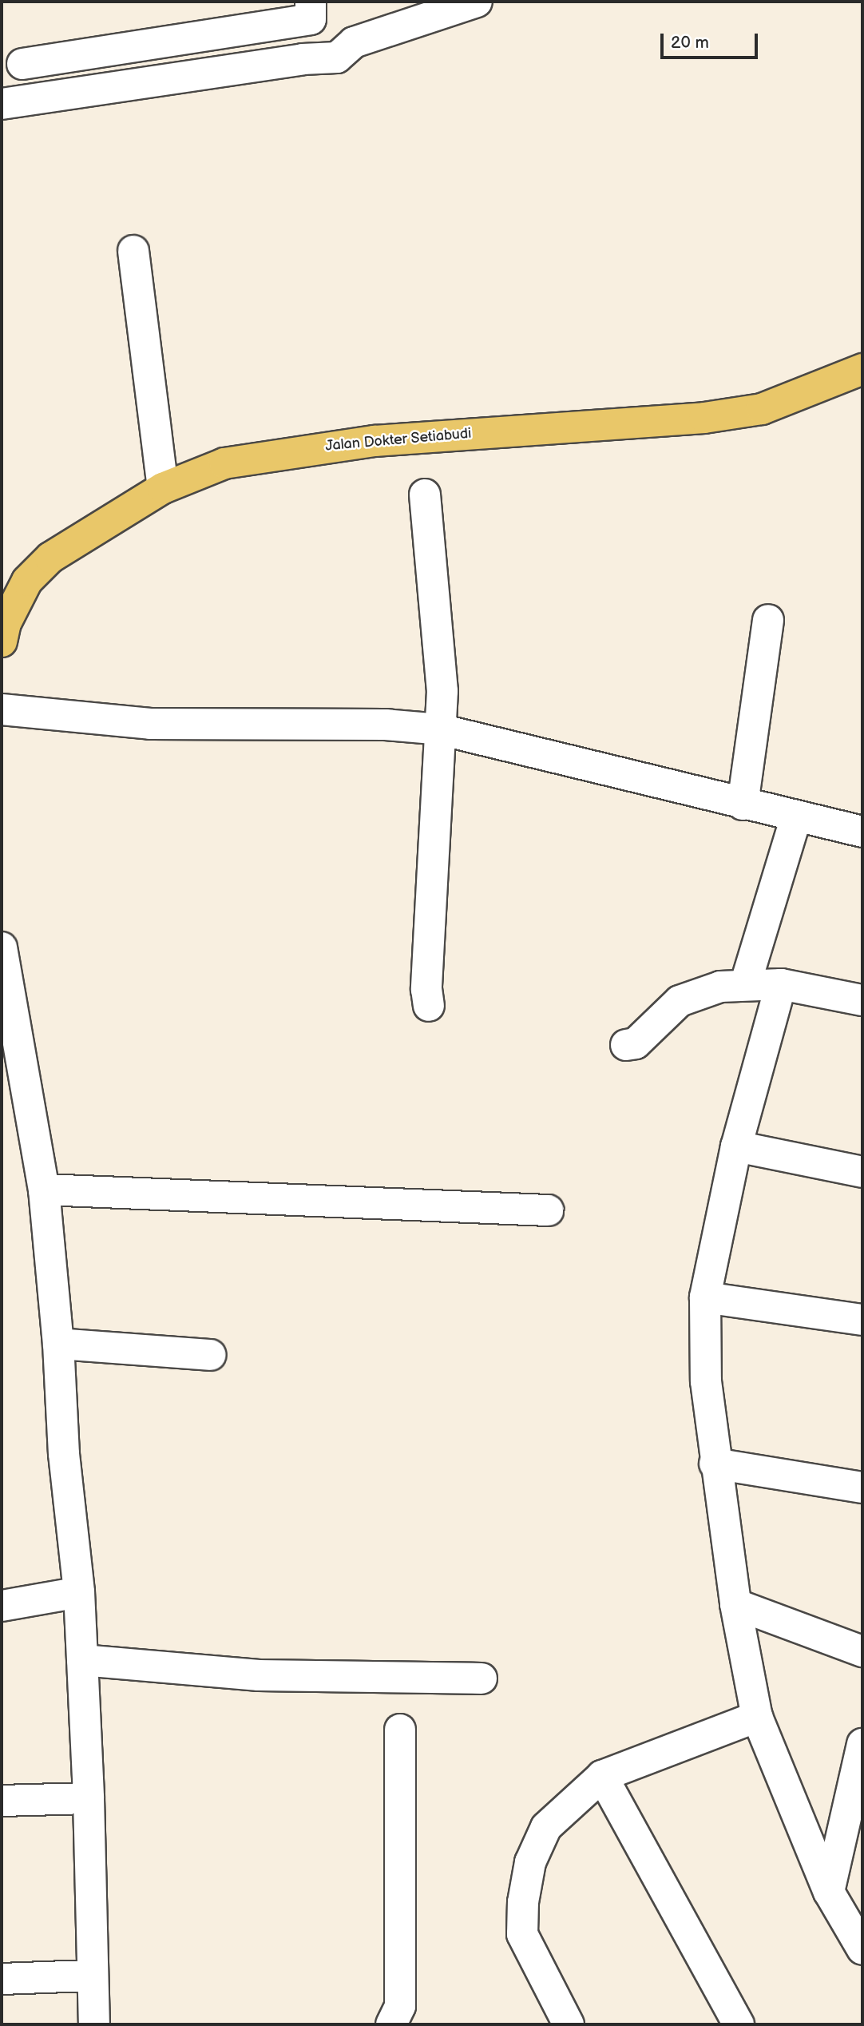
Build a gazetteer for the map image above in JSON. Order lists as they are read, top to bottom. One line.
{"streets":{"main road":["Jalan Dokter Setiabudi"]},"scale_bar":"20 m"}
